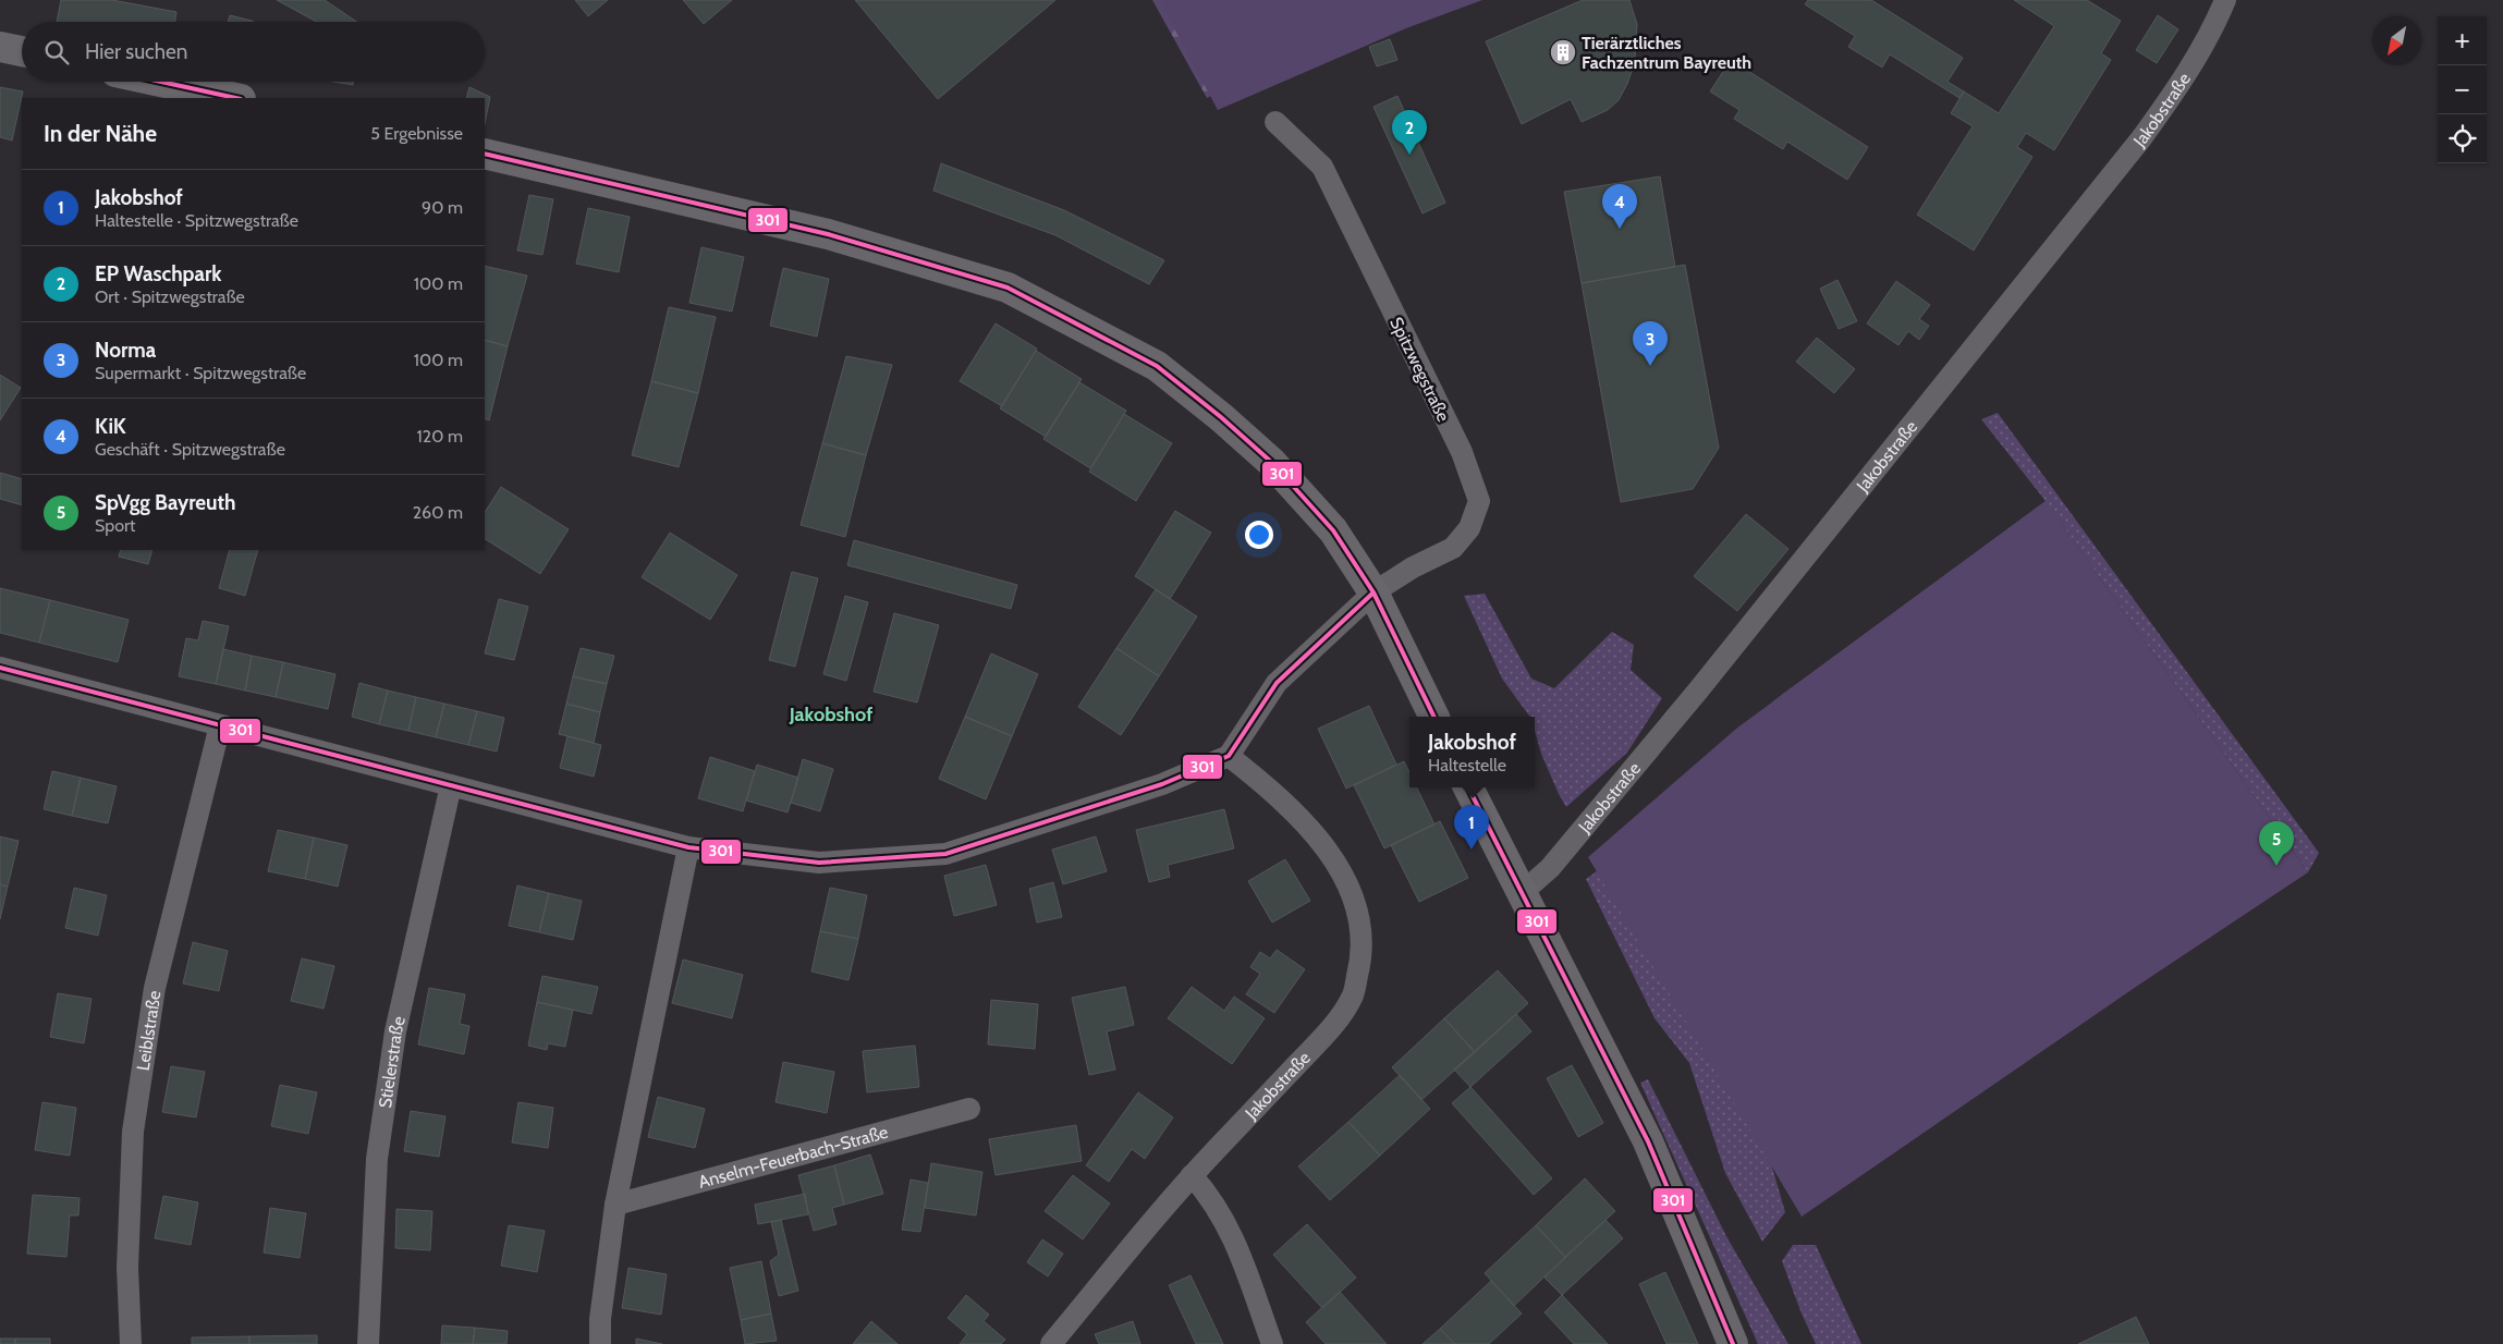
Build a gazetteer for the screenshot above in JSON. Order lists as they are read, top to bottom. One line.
{"streets":{"street":["Jakobstraße","Spitzwegstraße","Leiblstraße","Stielerstraße","Anselm-Feuerbach-Straße"]},"crossings":[["Jakobstraße","Spitzwegstraße"]],"districts":["Jakobshof"],"places":{"building":["Tierärztliches Fachzentrum Bayreuth"]},"lines":["transit line 301"],"north":"bottom left","page":{"map_buttons":["+","−"],"search":"Hier suchen","heading":["In der Nähe","5 Ergebnisse"],"pins":["2","4","3","1","5"],"list":[{"mark":"1","name":"Jakobshof","note":"Haltestelle · Spitzwegstraße","value":"90 m"},{"mark":"2","name":"EP Waschpark","note":"Ort · Spitzwegstraße","value":"100 m"},{"mark":"3","name":"Norma","note":"Supermarkt · Spitzwegstraße","value":"100 m"},{"mark":"4","name":"KiK","note":"Geschäft · Spitzwegstraße","value":"120 m"},{"mark":"5","name":"SpVgg Bayreuth","note":"Sport","value":"260 m"}],"popup":["Jakobshof","Haltestelle"]}}
